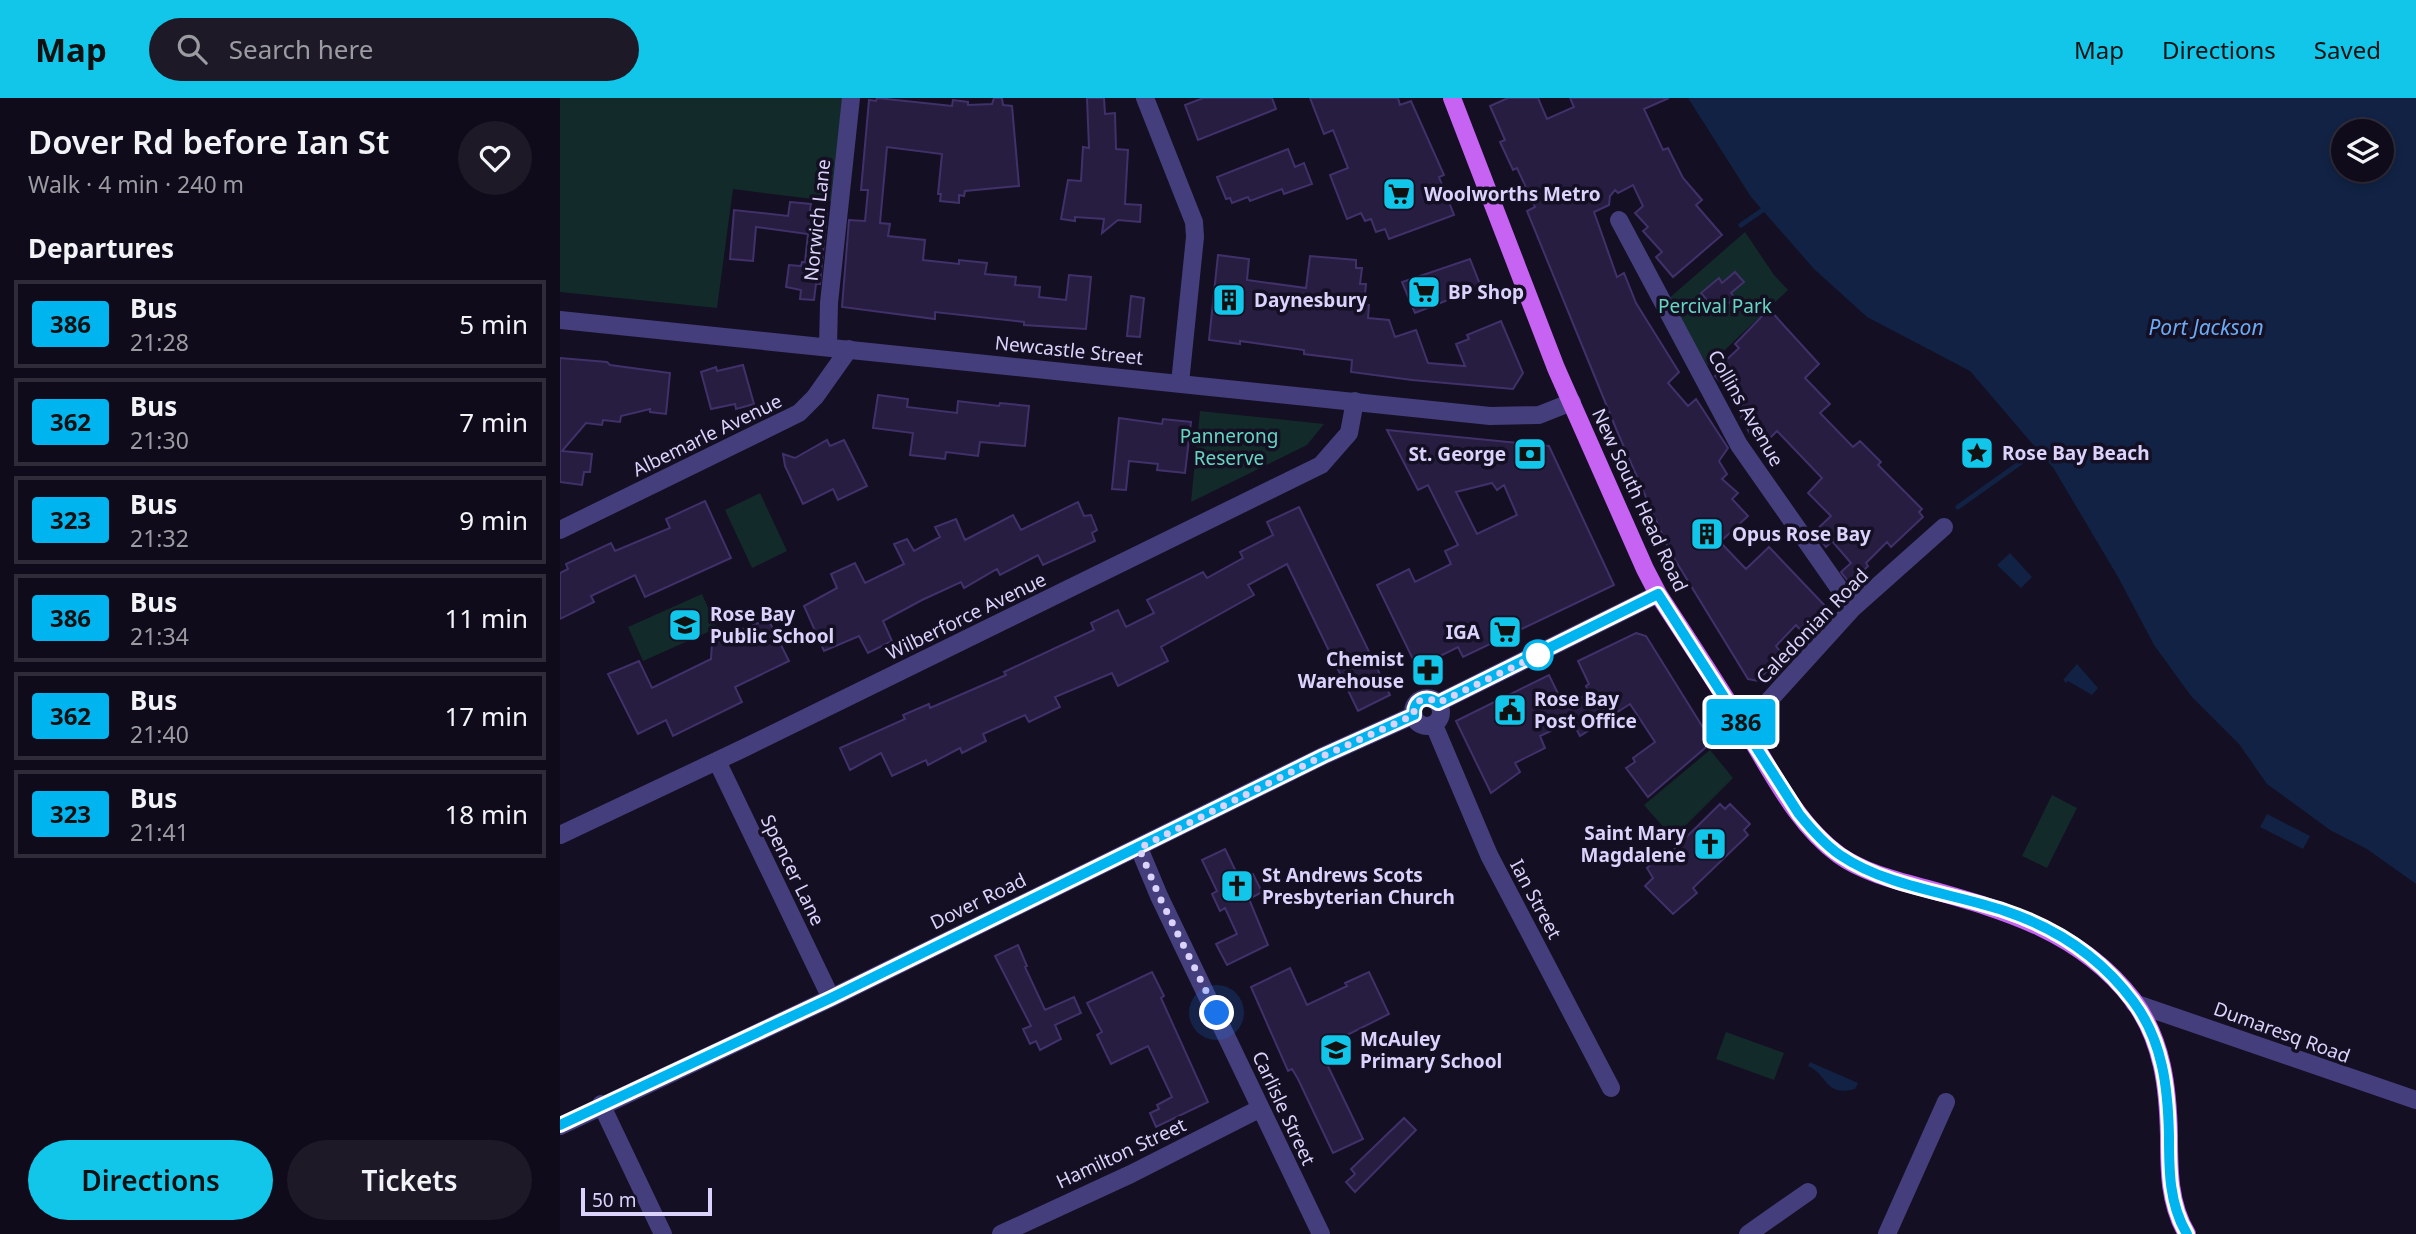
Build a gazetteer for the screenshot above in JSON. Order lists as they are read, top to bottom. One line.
{"streets":{"main road":["New South Head Road"],"street":["Norwich Lane","Newcastle Street","Collins Avenue","Albemarle Avenue","Wilberforce Avenue","Caledonian Road","Spencer Lane","Ian Street","Dover Road","Dumaresq Road","Carlisle Street","Hamilton Street"]},"crossings":[["Norwich Lane","Newcastle Street"],["Newcastle Street","Albemarle Avenue"],["Newcastle Street","New South Head Road"],["Newcastle Street","Wilberforce Avenue"],["Collins Avenue","Caledonian Road"],["New South Head Road","Caledonian Road"],["New South Head Road","Dumaresq Road"],["Wilberforce Avenue","Spencer Lane"],["Spencer Lane","Dover Road"],["Ian Street","Dover Road"],["Dover Road","Carlisle Street"],["Carlisle Street","Hamilton Street"]],"water":["Port Jackson"],"parks":["Percival Park","Pannerong Reserve"],"places":{"supermarket":["Woolworths Metro","BP Shop","IGA"],"building":["Daynesbury","Opus Rose Bay"],"place":["Rose Bay Beach"],"bank":["St. George"],"school or university":["Rose Bay Public School","McAuley Primary School"],"pharmacy":["Chemist Warehouse"],"public building":["Rose Bay Post Office"],"church":["Saint Mary Magdalene","St Andrews Scots Presbyterian Church"]},"lines":["bus line 386"],"scale_bar":"50 m","page":{"header":"Map","search":"Search here","nav":["Map","Directions","Saved"],"heading":[["Dover Rd before Ian St","Walk · 4 min · 240 m"],"Departures"],"on_map":"386","list":[{"mark":"386","name":"Bus","note":"21:28","value":"5 min"},{"mark":"362","name":"Bus","note":"21:30","value":"7 min"},{"mark":"323","name":"Bus","note":"21:32","value":"9 min"},{"mark":"386","name":"Bus","note":"21:34","value":"11 min"},{"mark":"362","name":"Bus","note":"21:40","value":"17 min"},{"mark":"323","name":"Bus","note":"21:41","value":"18 min"}],"buttons":["Directions","Tickets"],"scale":"50 m"}}
